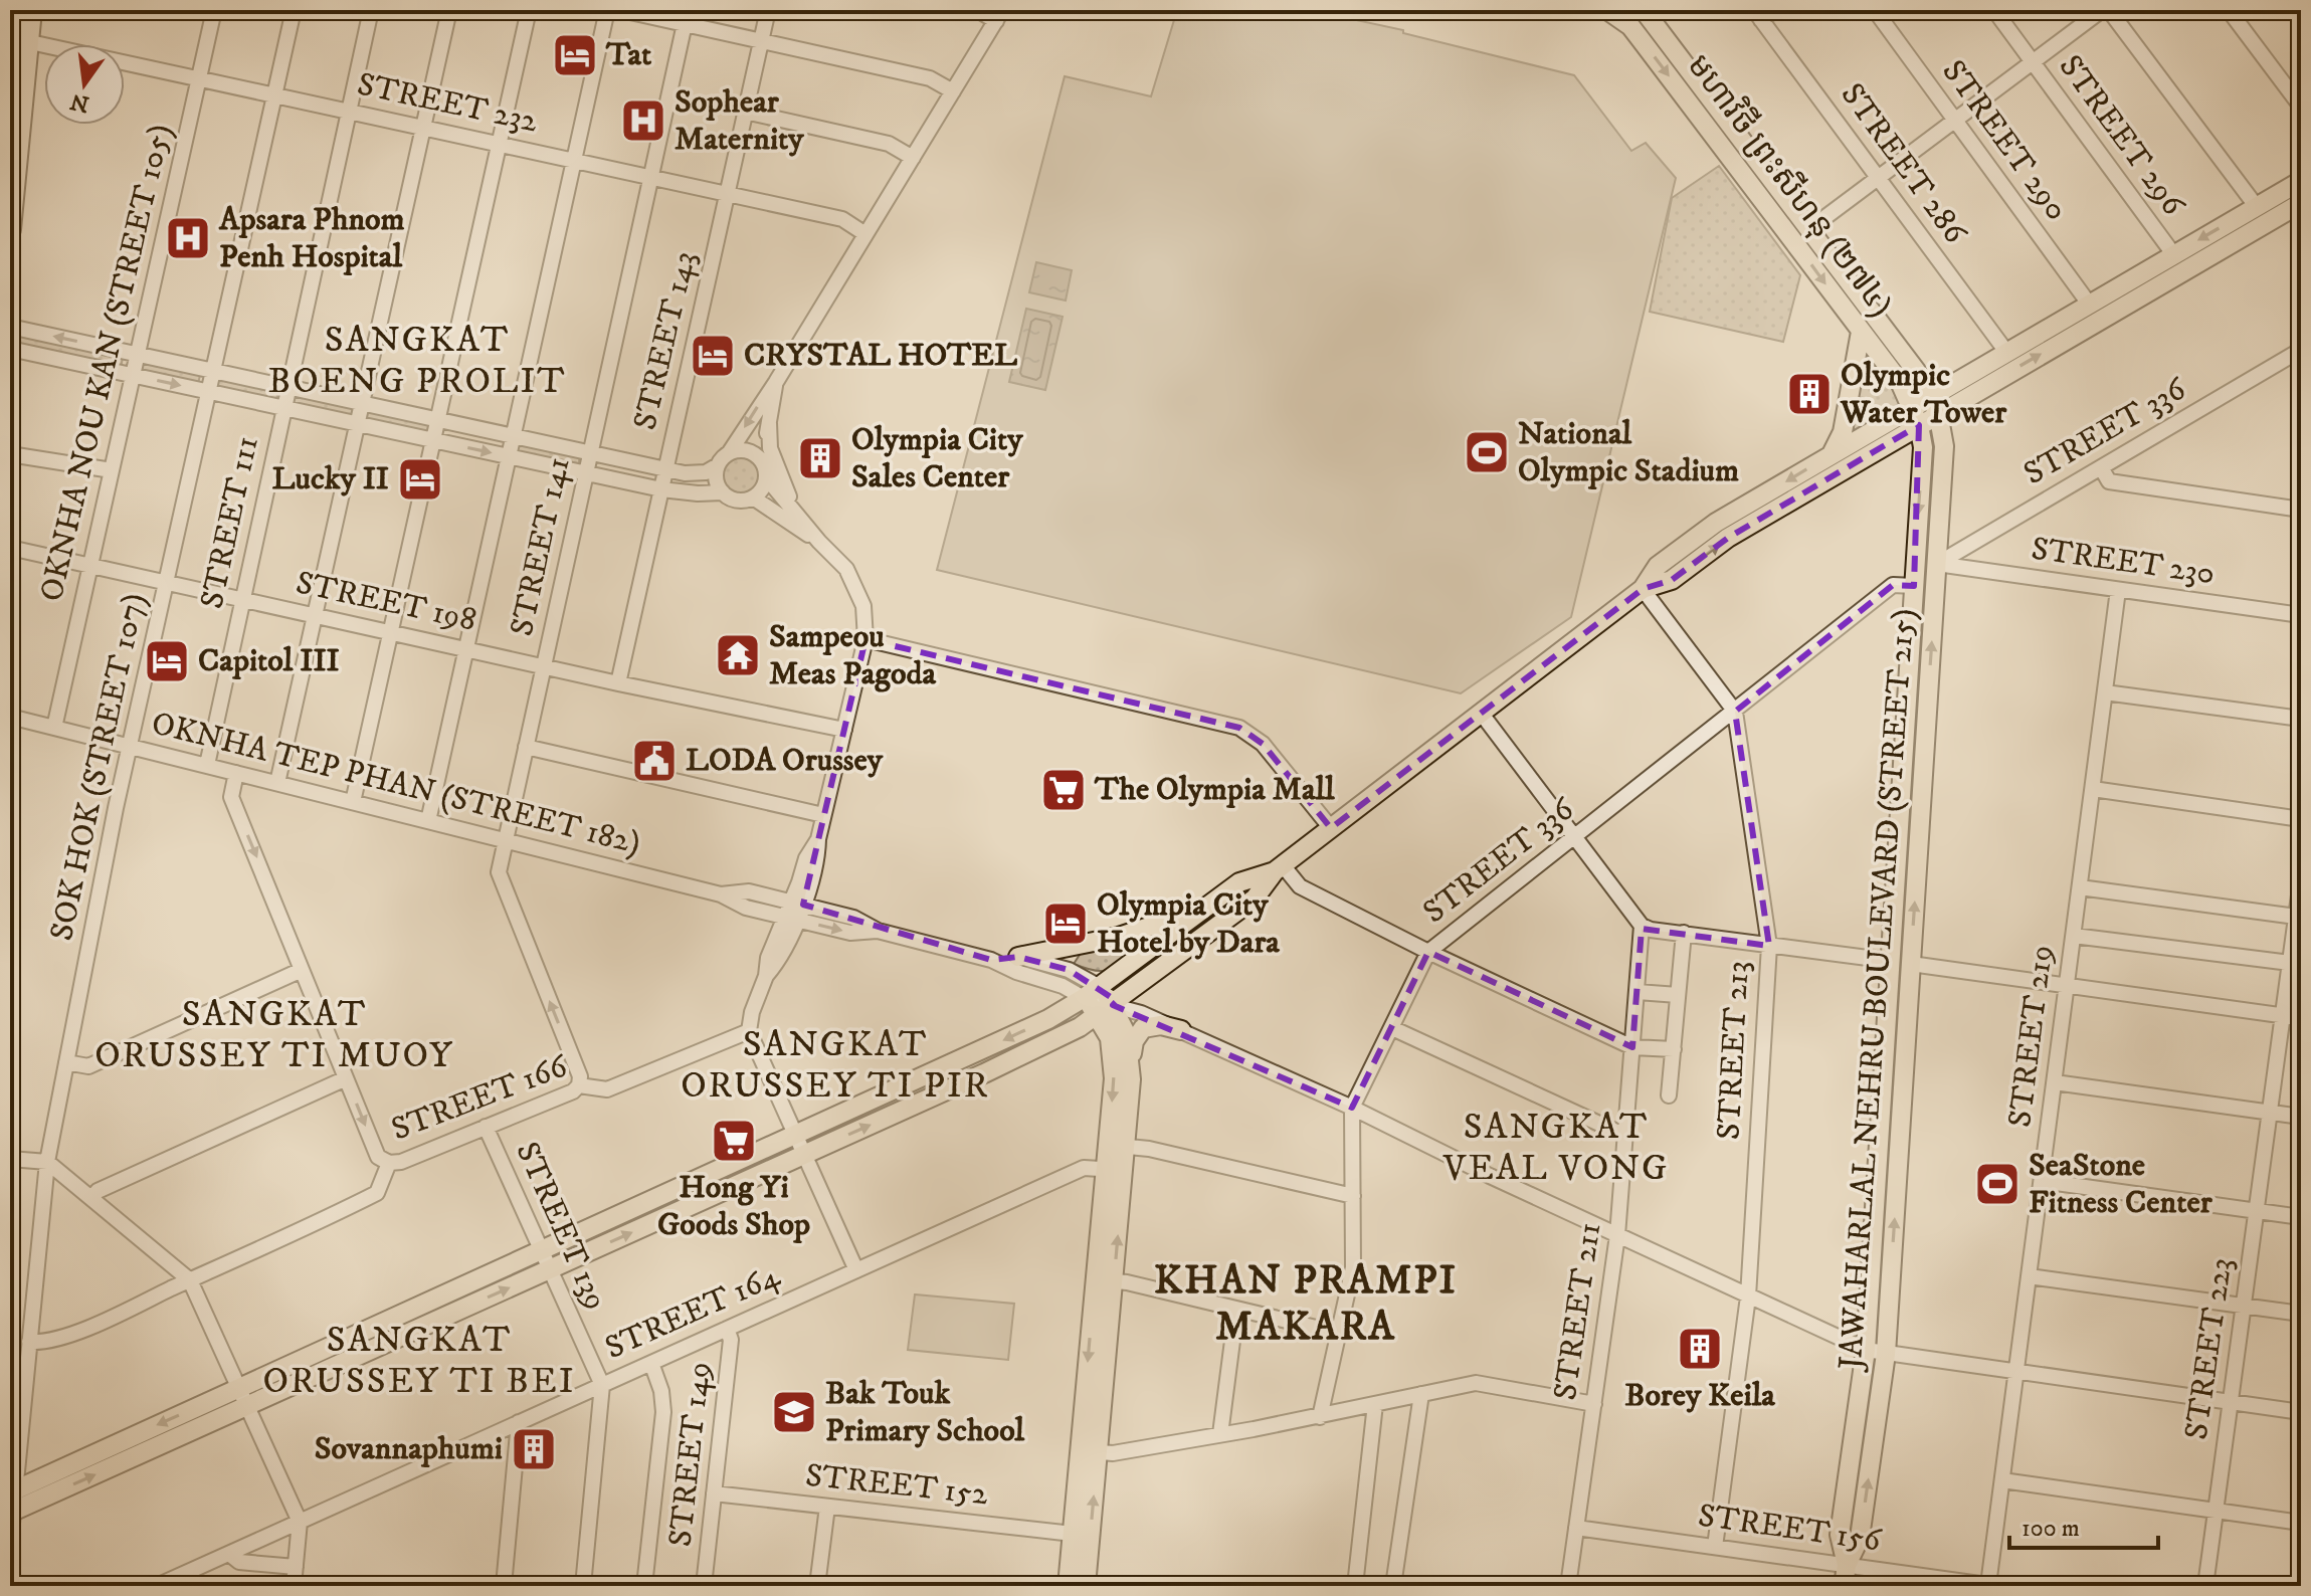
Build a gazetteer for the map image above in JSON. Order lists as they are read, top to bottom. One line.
{"streets":{"main road":["មហាវិថី ព្រះសីហនុ (២៧៤)","JAWAHARLAL NEHRU BOULEVARD (STREET 215)"],"street":["STREET 232","STREET 296","STREET 290","STREET 286","STREET 143","OKNHA NOU KAN (STREET 105)","STREET 336","STREET 111","STREET 141","STREET 230","STREET 198","SOK HOK (STREET 107)","OKNHA TEP PHAN (STREET 182)","STREET 219","STREET 213","STREET 166","STREET 139","STREET 211","STREET 164","STREET 223","STREET 149","STREET 152","STREET 156"]},"crossings":[["STREET 232","STREET 143"],["STREET 232","OKNHA NOU KAN (STREET 105)"],["STREET 232","STREET 111"],["STREET 232","STREET 141"],["STREET 232","SOK HOK (STREET 107)"],["មហាវិថី ព្រះសីហនុ (២៧៤)","JAWAHARLAL NEHRU BOULEVARD (STREET 215)"],["STREET 143","STREET 198"],["OKNHA NOU KAN (STREET 105)","STREET 198"],["OKNHA NOU KAN (STREET 105)","OKNHA TEP PHAN (STREET 182)"],["STREET 336","STREET 230"],["STREET 336","JAWAHARLAL NEHRU BOULEVARD (STREET 215)"],["STREET 336","STREET 213"],["STREET 111","STREET 198"],["STREET 111","OKNHA TEP PHAN (STREET 182)"],["STREET 141","STREET 198"],["STREET 141","OKNHA TEP PHAN (STREET 182)"],["STREET 141","STREET 166"],["STREET 230","JAWAHARLAL NEHRU BOULEVARD (STREET 215)"],["STREET 230","STREET 219"],["STREET 198","SOK HOK (STREET 107)"],["SOK HOK (STREET 107)","OKNHA TEP PHAN (STREET 182)"],["SOK HOK (STREET 107)","STREET 166"],["JAWAHARLAL NEHRU BOULEVARD (STREET 215)","STREET 156"],["STREET 219","STREET 156"],["STREET 213","STREET 156"],["STREET 166","STREET 139"],["STREET 139","STREET 164"],["STREET 211","STREET 156"],["STREET 164","STREET 149"],["STREET 149","STREET 152"]],"districts":["SANGKAT BOENG PROLIT","SANGKAT ORUSSEY TI MUOY","SANGKAT ORUSSEY TI PIR","SANGKAT VEAL VONG","KHAN PRAMPI MAKARA","SANGKAT ORUSSEY TI BEI"],"places":{"hotel":["Tat","CRYSTAL HOTEL","Lucky II","Capitol III","Olympia City Hotel by Dara"],"hospital":["Sophear Maternity","Apsara Phnom Penh Hospital"],"building":["Olympic Water Tower","Olympia City Sales Center","Borey Keila","Sovannaphumi"],"sports":["National Olympic Stadium","SeaStone Fitness Center"],"temple":["Sampeou Meas Pagoda"],"public building":["LODA Orussey"],"supermarket":["The Olympia Mall","Hong Yi Goods Shop"],"school or university":["Bak Touk Primary School"]},"scale_bar":"100 m","north":"bottom"}
